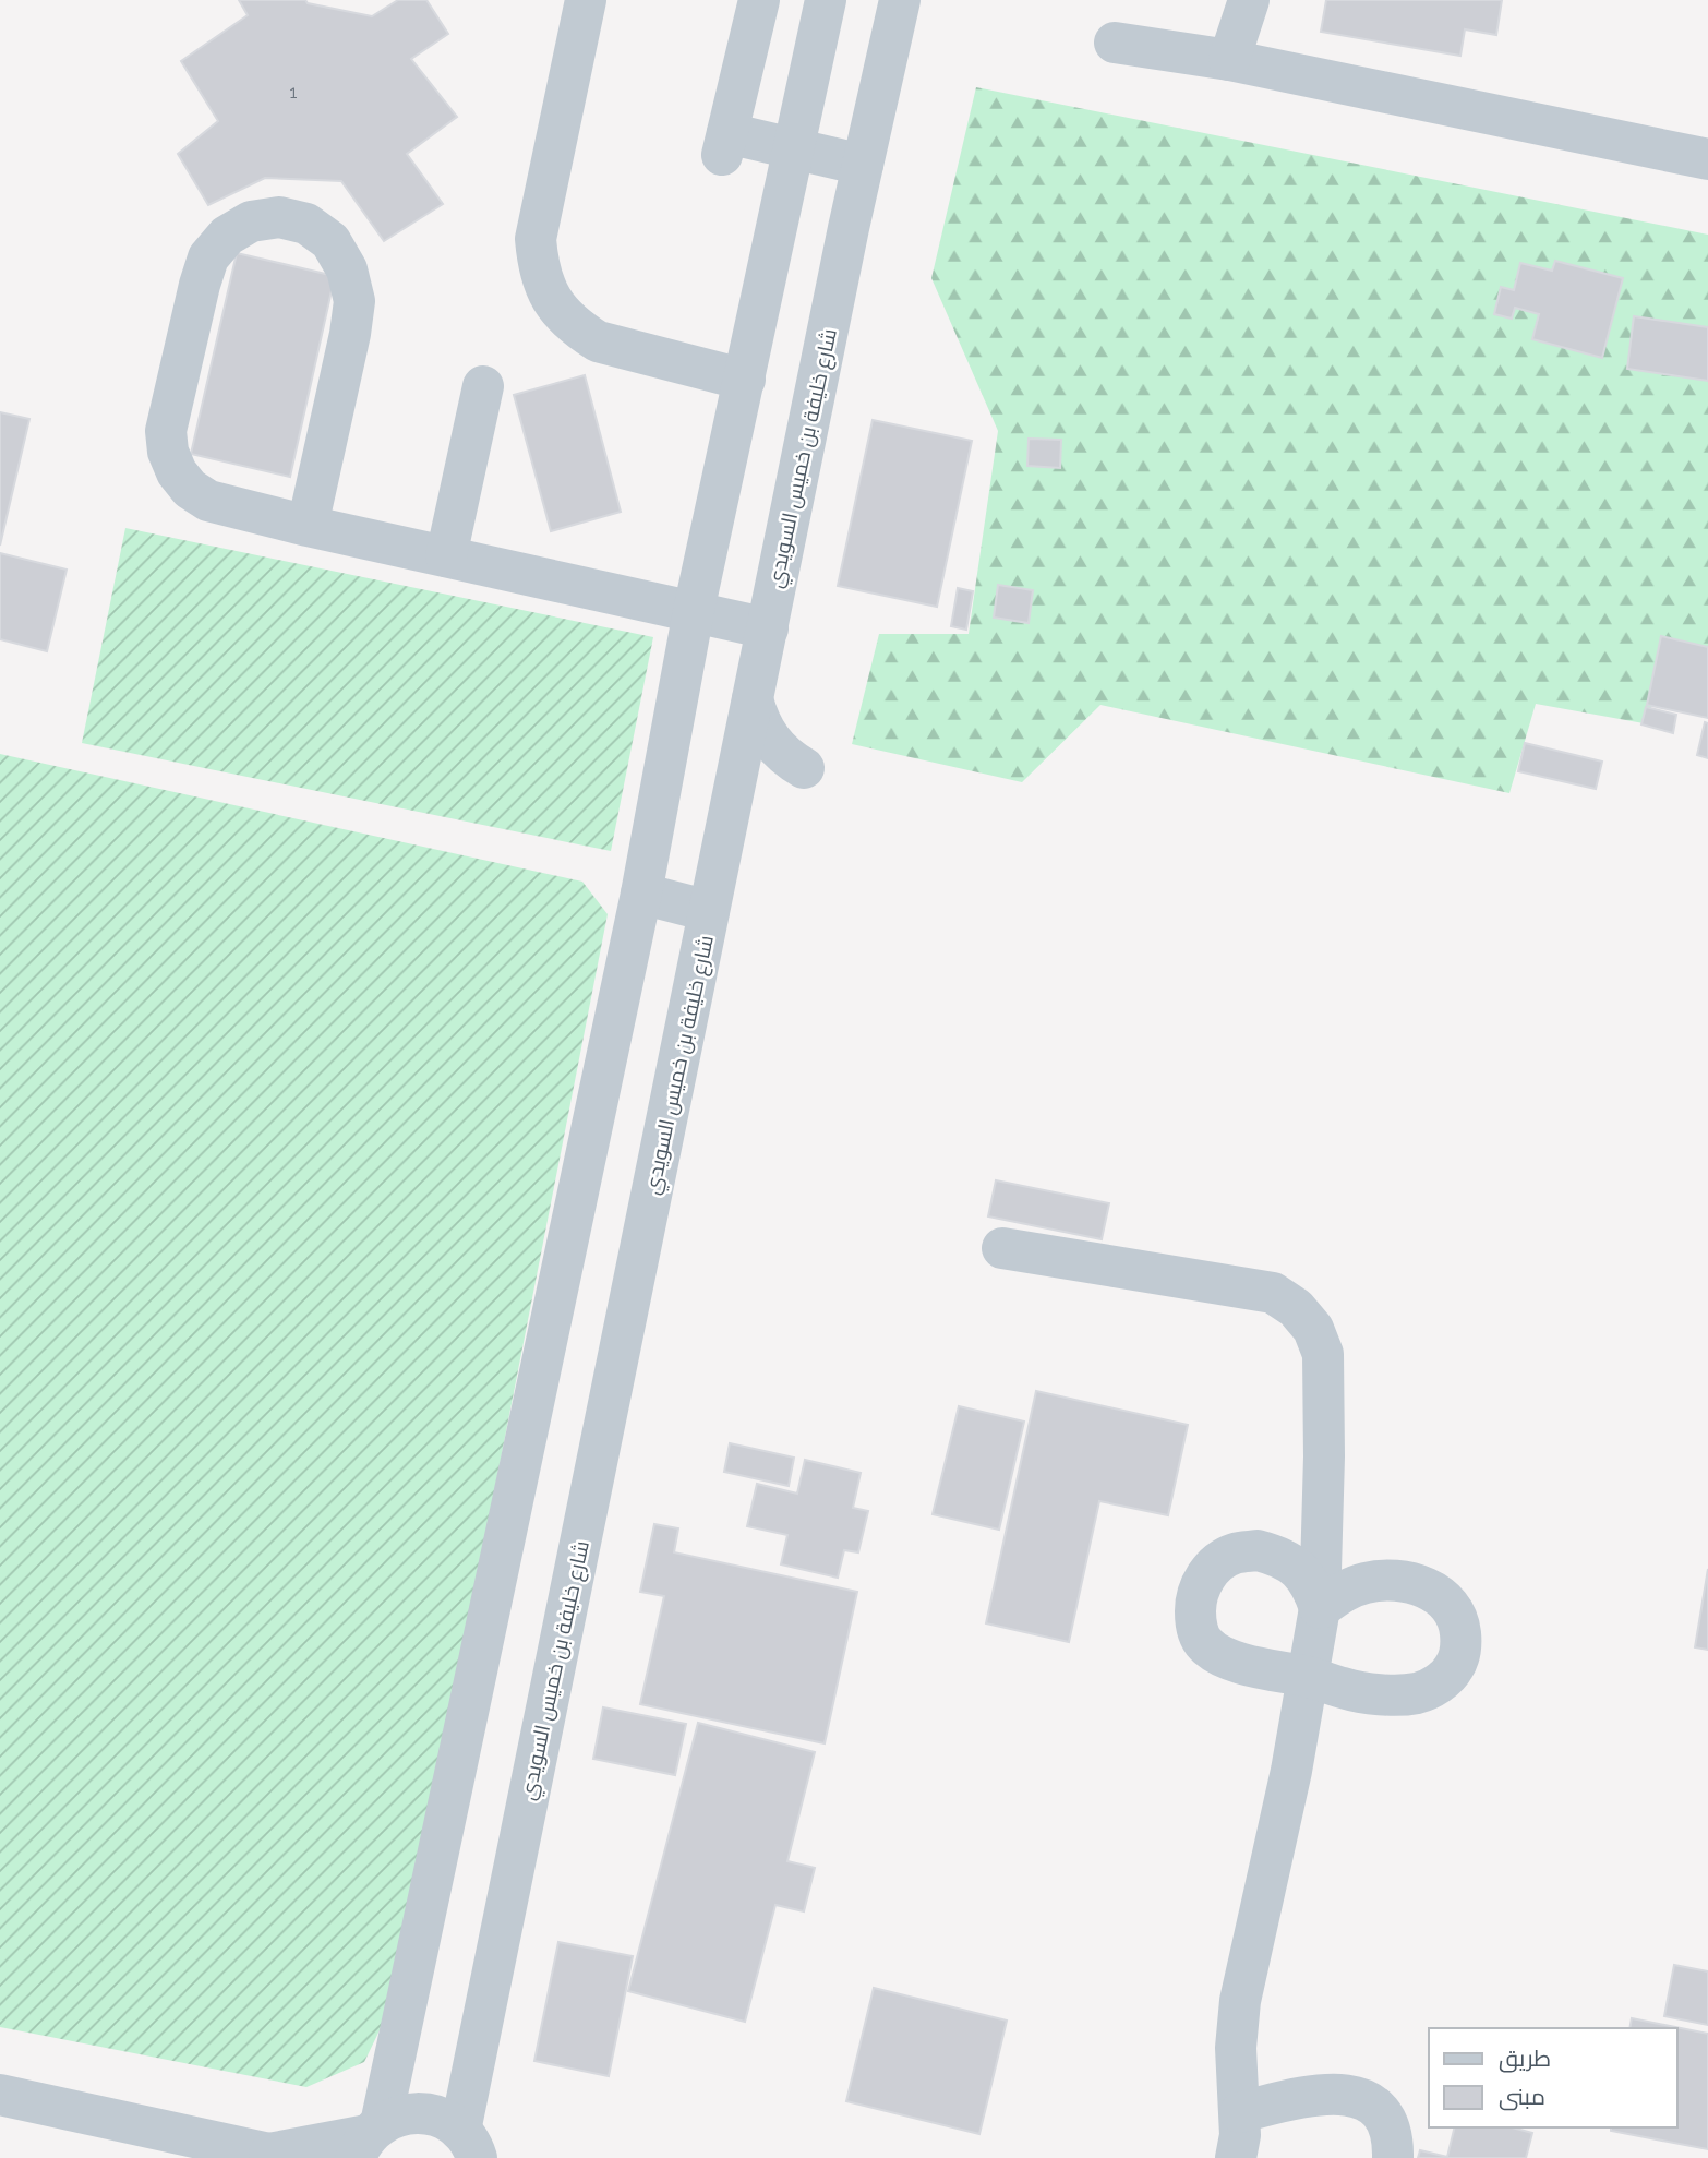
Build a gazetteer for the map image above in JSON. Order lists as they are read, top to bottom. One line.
{"streets":{"lane":["شارع خليفة بن خميس السويدي"]},"house_numbers":["1"],"legend":["طريق","مبنى"]}
